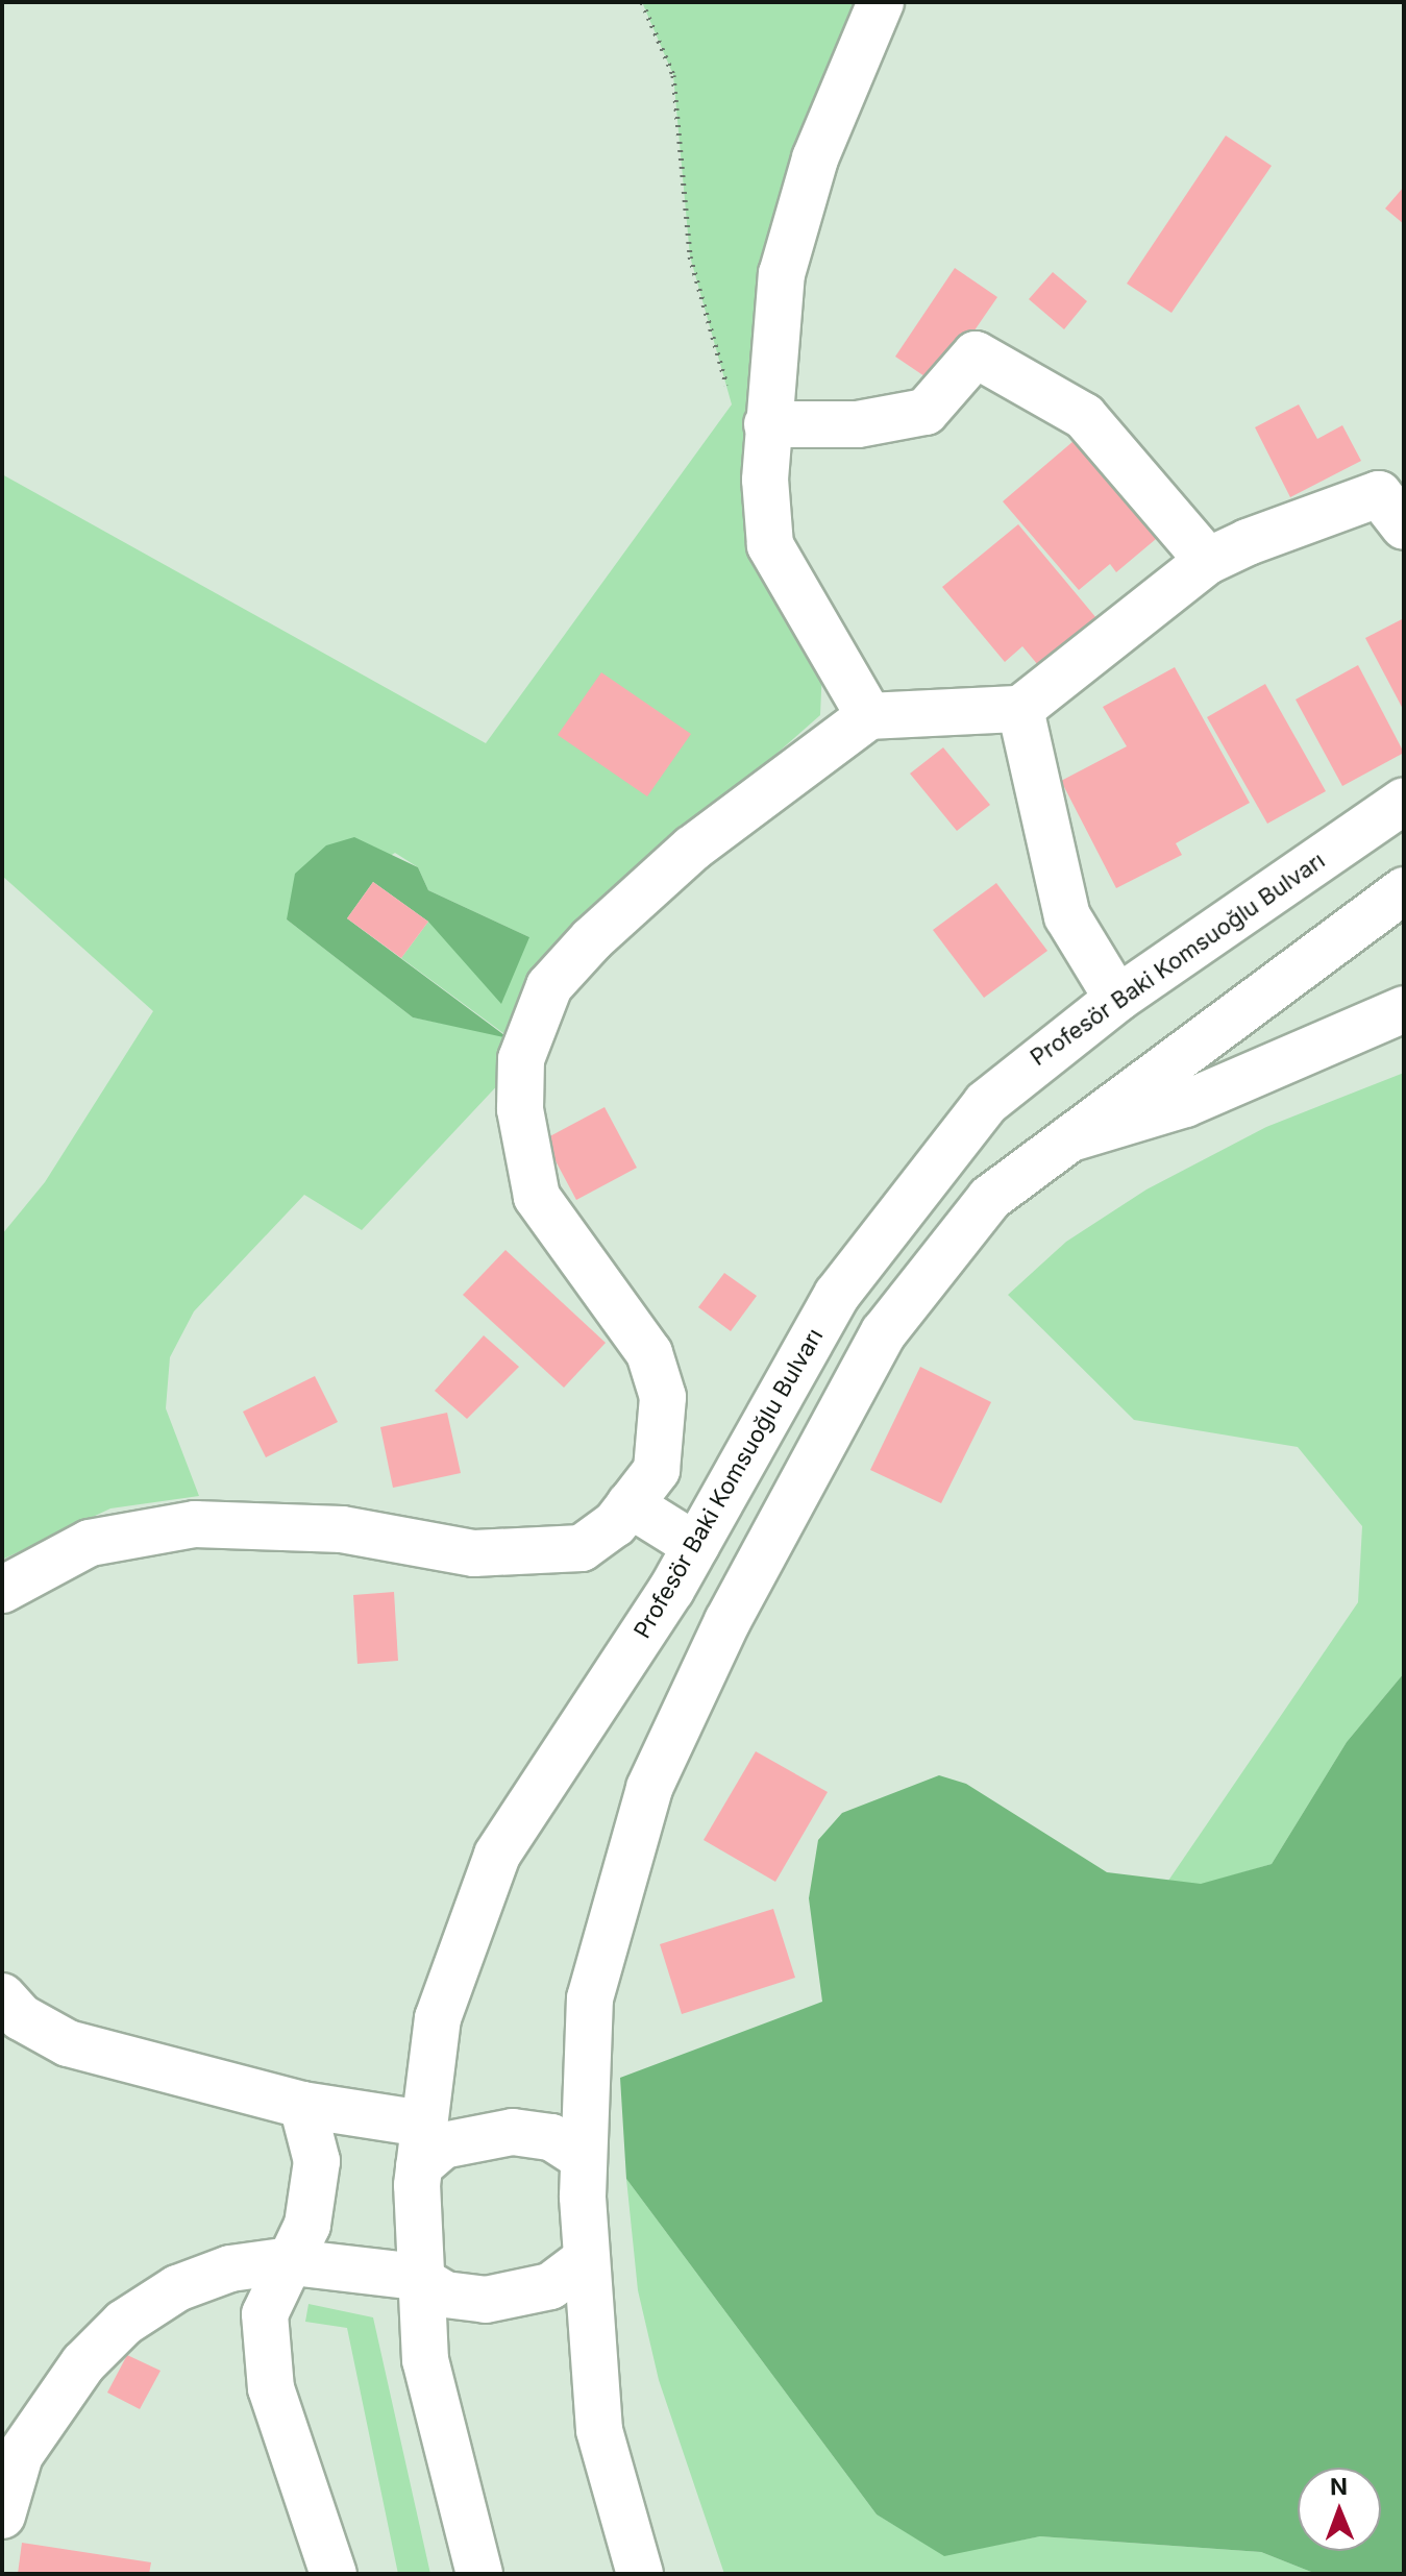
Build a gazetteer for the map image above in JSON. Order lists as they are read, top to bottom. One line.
{"streets":{"street":["Profesör Baki Komsuoğlu Bulvarı"]},"north":"top"}
